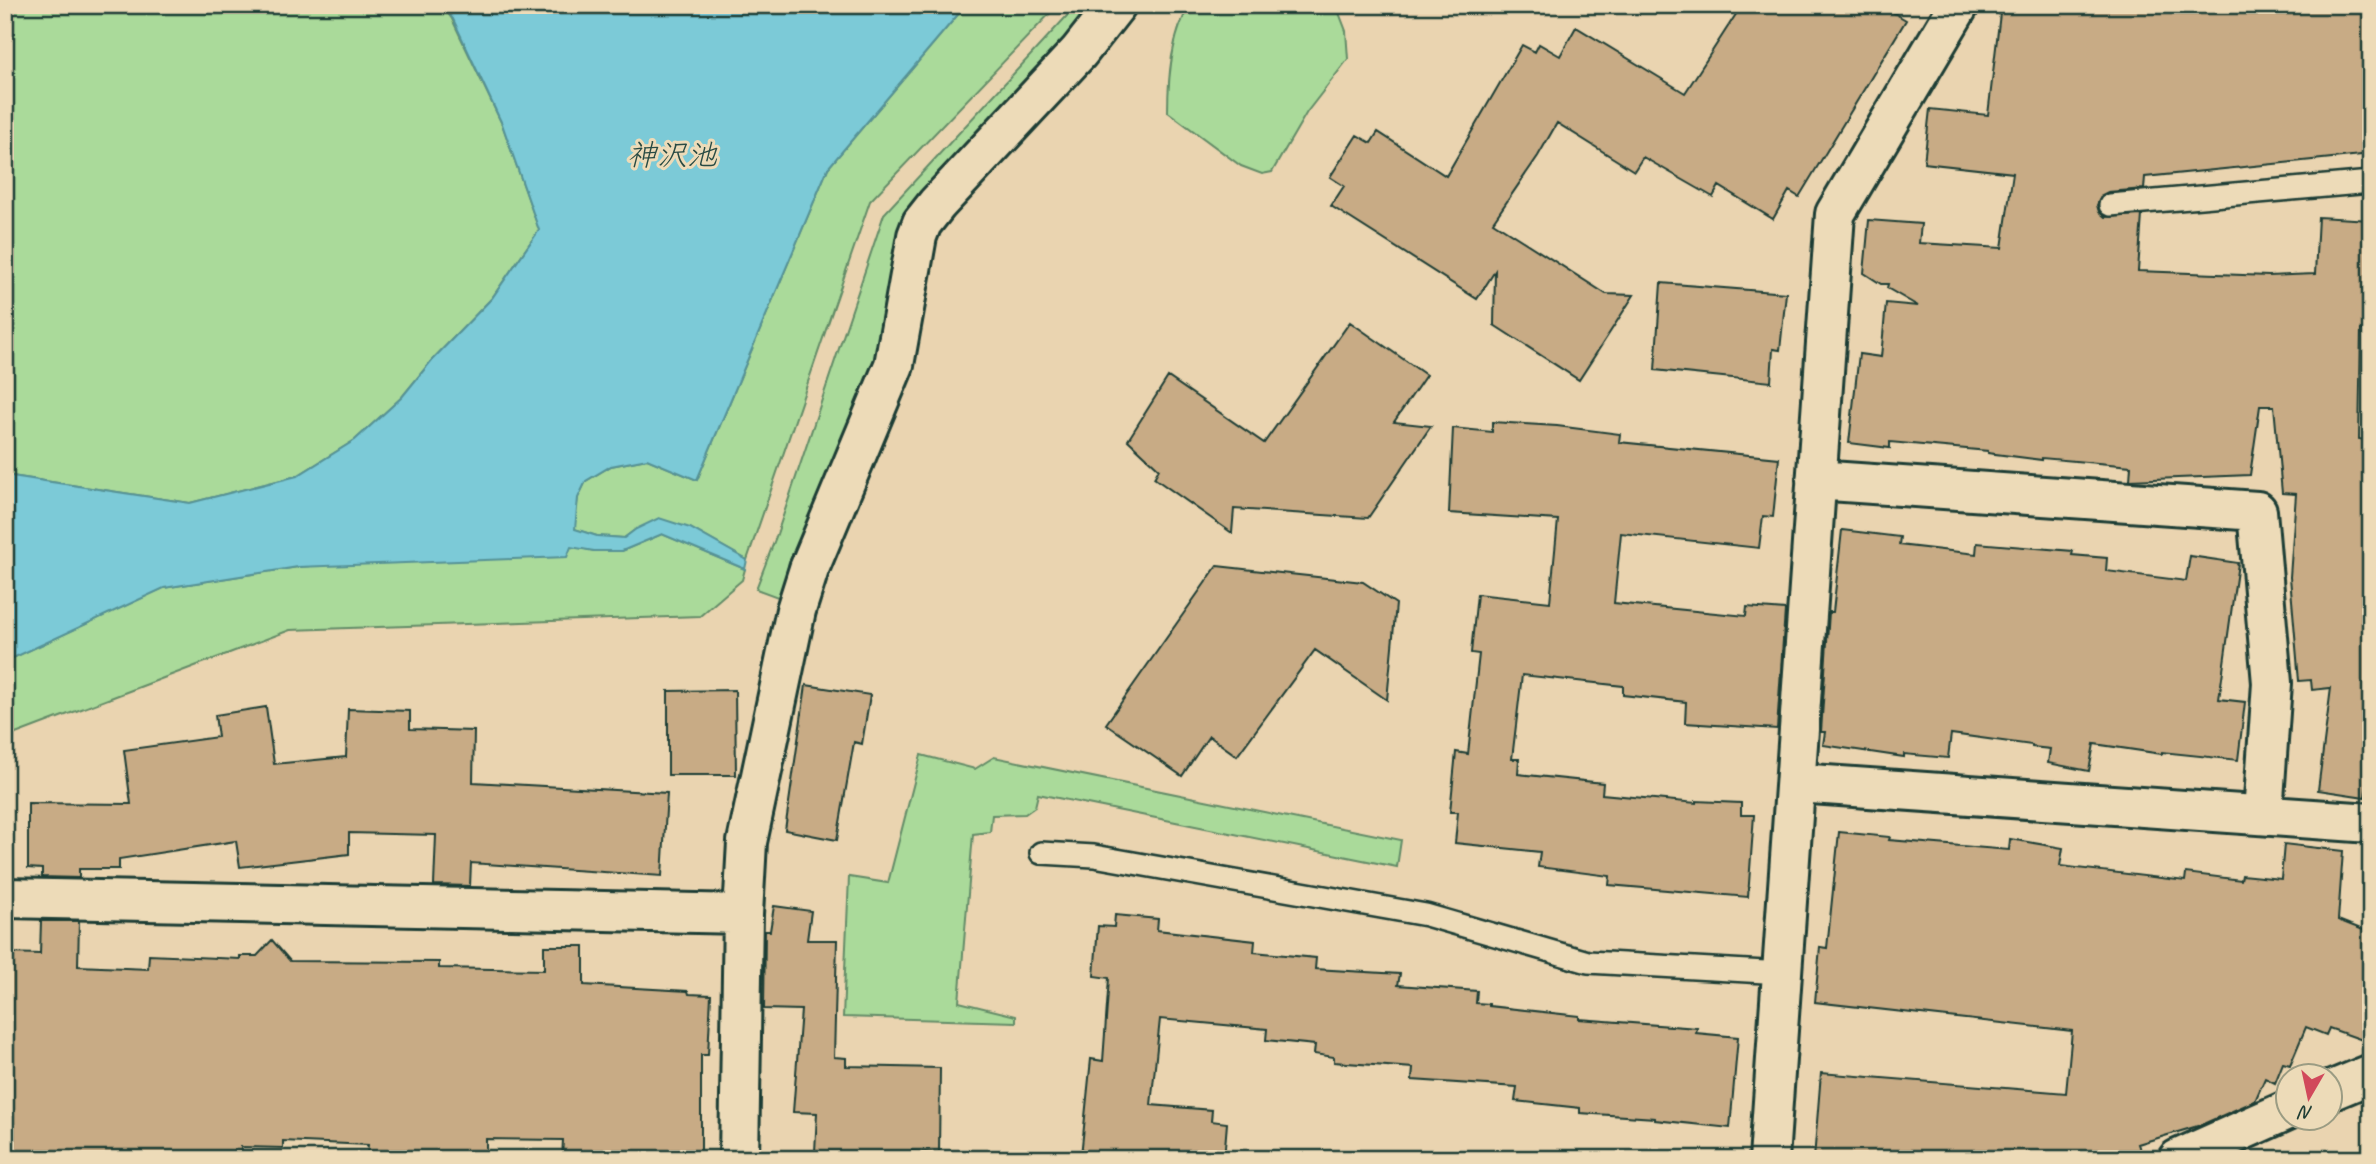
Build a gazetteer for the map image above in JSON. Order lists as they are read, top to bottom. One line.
{"water":["神沢池"],"north":"bottom"}
